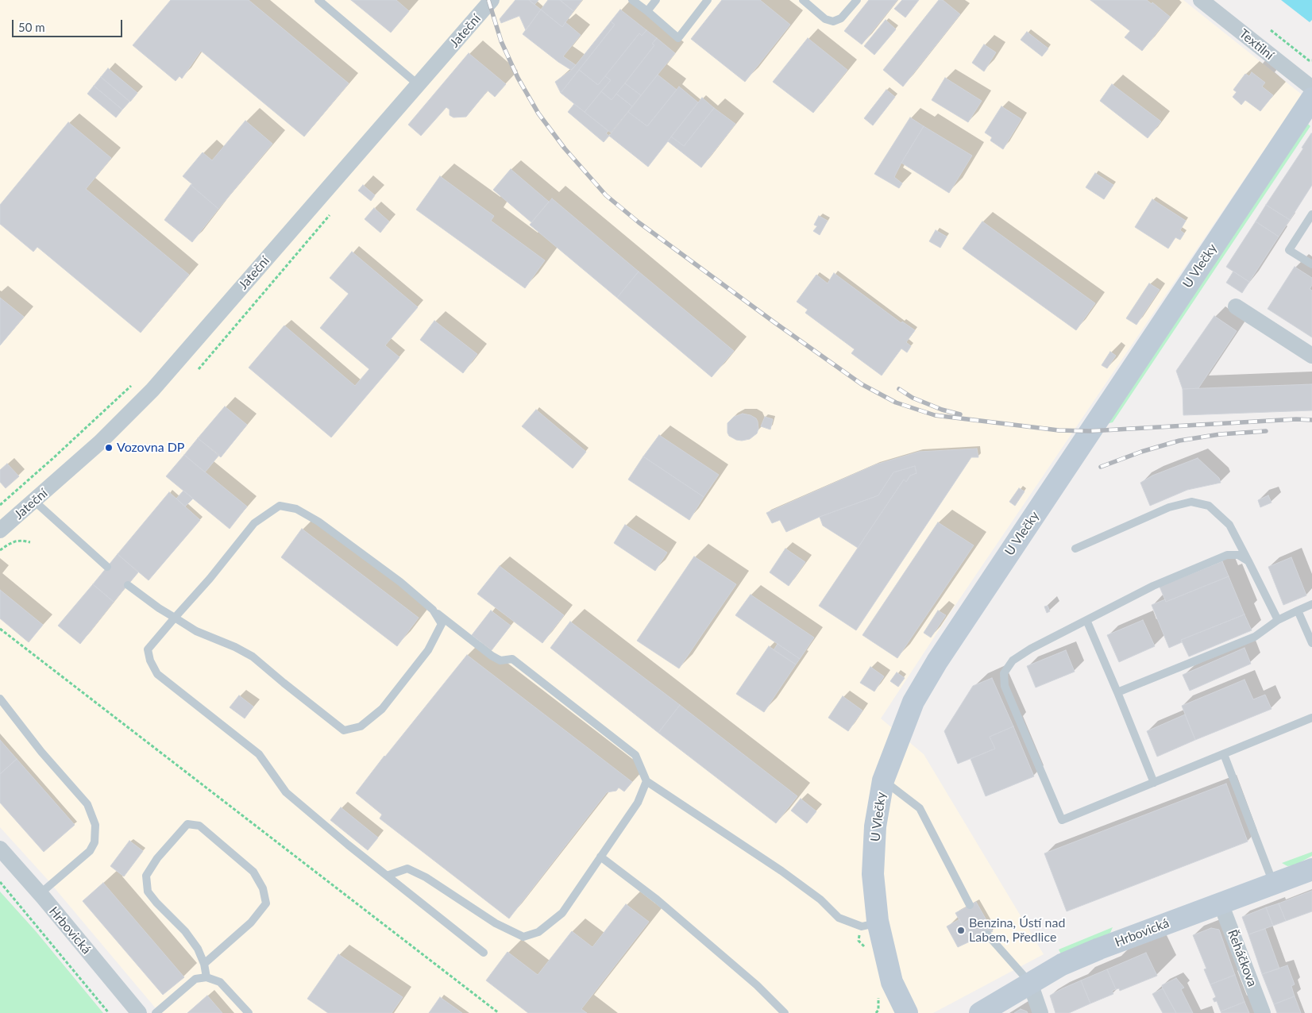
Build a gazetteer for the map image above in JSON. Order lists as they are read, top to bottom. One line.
{"streets":{"street":["Jateční","Textilní","U Vlečky","Hrbovická","Řeháčkova"]},"crossings":[["Hrbovická","Řeháčkova"]],"places":["Vozovna DP","Benzina, Ústí nad Labem, Předlice"],"scale_bar":"50 m"}
